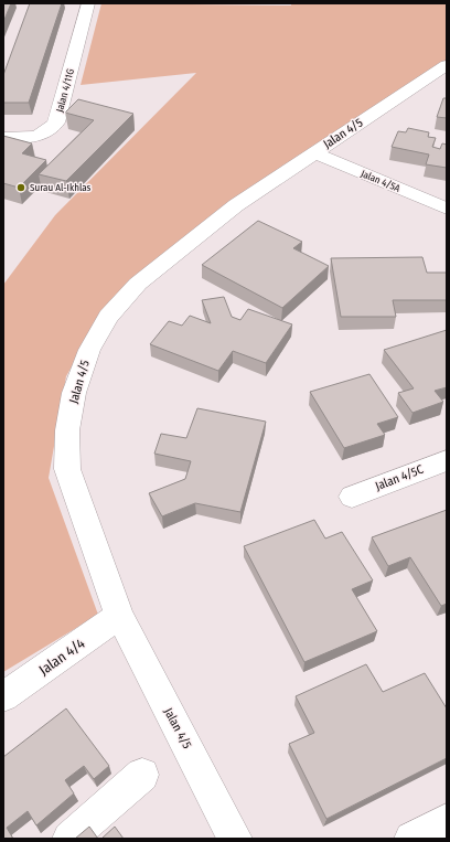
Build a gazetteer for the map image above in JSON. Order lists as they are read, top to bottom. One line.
{"streets":{"street":["Jalan 4/11G","Jalan 4/5","Jalan 4/5A","Jalan 4/5C","Jalan 4/4"]},"crossings":[["Jalan 4/5","Jalan 4/5A"],["Jalan 4/5","Jalan 4/4"]],"places":["Surau Al-Ikhlas"]}
